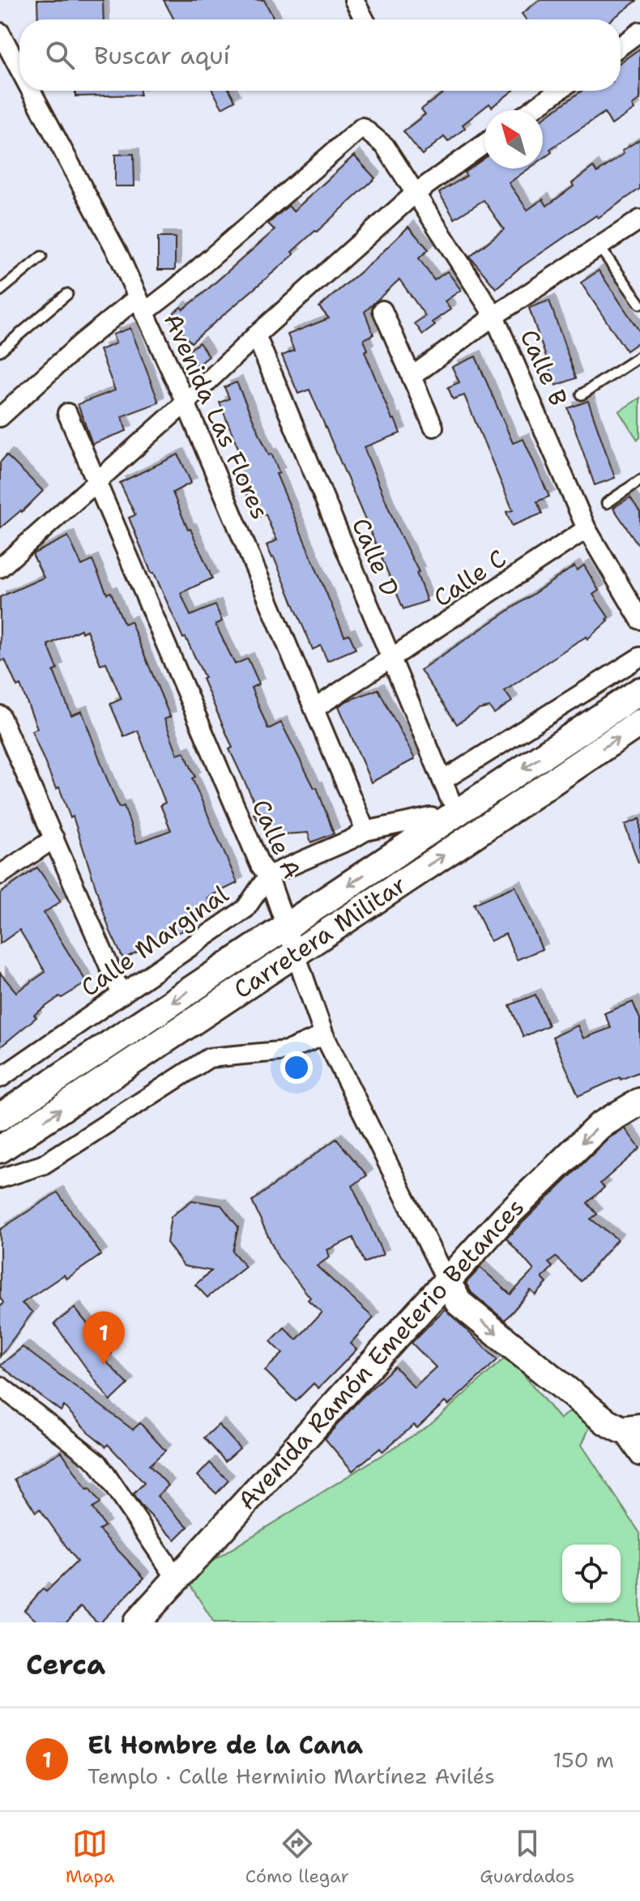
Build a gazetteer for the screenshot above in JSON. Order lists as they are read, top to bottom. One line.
{"streets":{"main road":["Carretera Militar","Avenida Ramón Emeterio Betances"],"street":["Calle B","Avenida Las Flores","Calle D","Calle C","Calle A","Calle Marginal"]},"crossings":[["Calle B","Avenida Las Flores"],["Calle B","Calle C"],["Avenida Las Flores","Calle C"],["Calle D","Calle C"],["Calle D","Carretera Militar"],["Calle A","Carretera Militar"],["Calle A","Calle Marginal"],["Calle A","Avenida Ramón Emeterio Betances"]],"one_way":["Avenida Ramón Emeterio Betances"],"north":"top left","page":{"search":"Buscar aquí","pins":"1","heading":"Cerca","list":[{"mark":"1","name":"El Hombre de la Cana","note":"Templo · Calle Herminio Martínez Avilés","value":"150 m"}],"nav":["Mapa","Cómo llegar","Guardados"]}}
